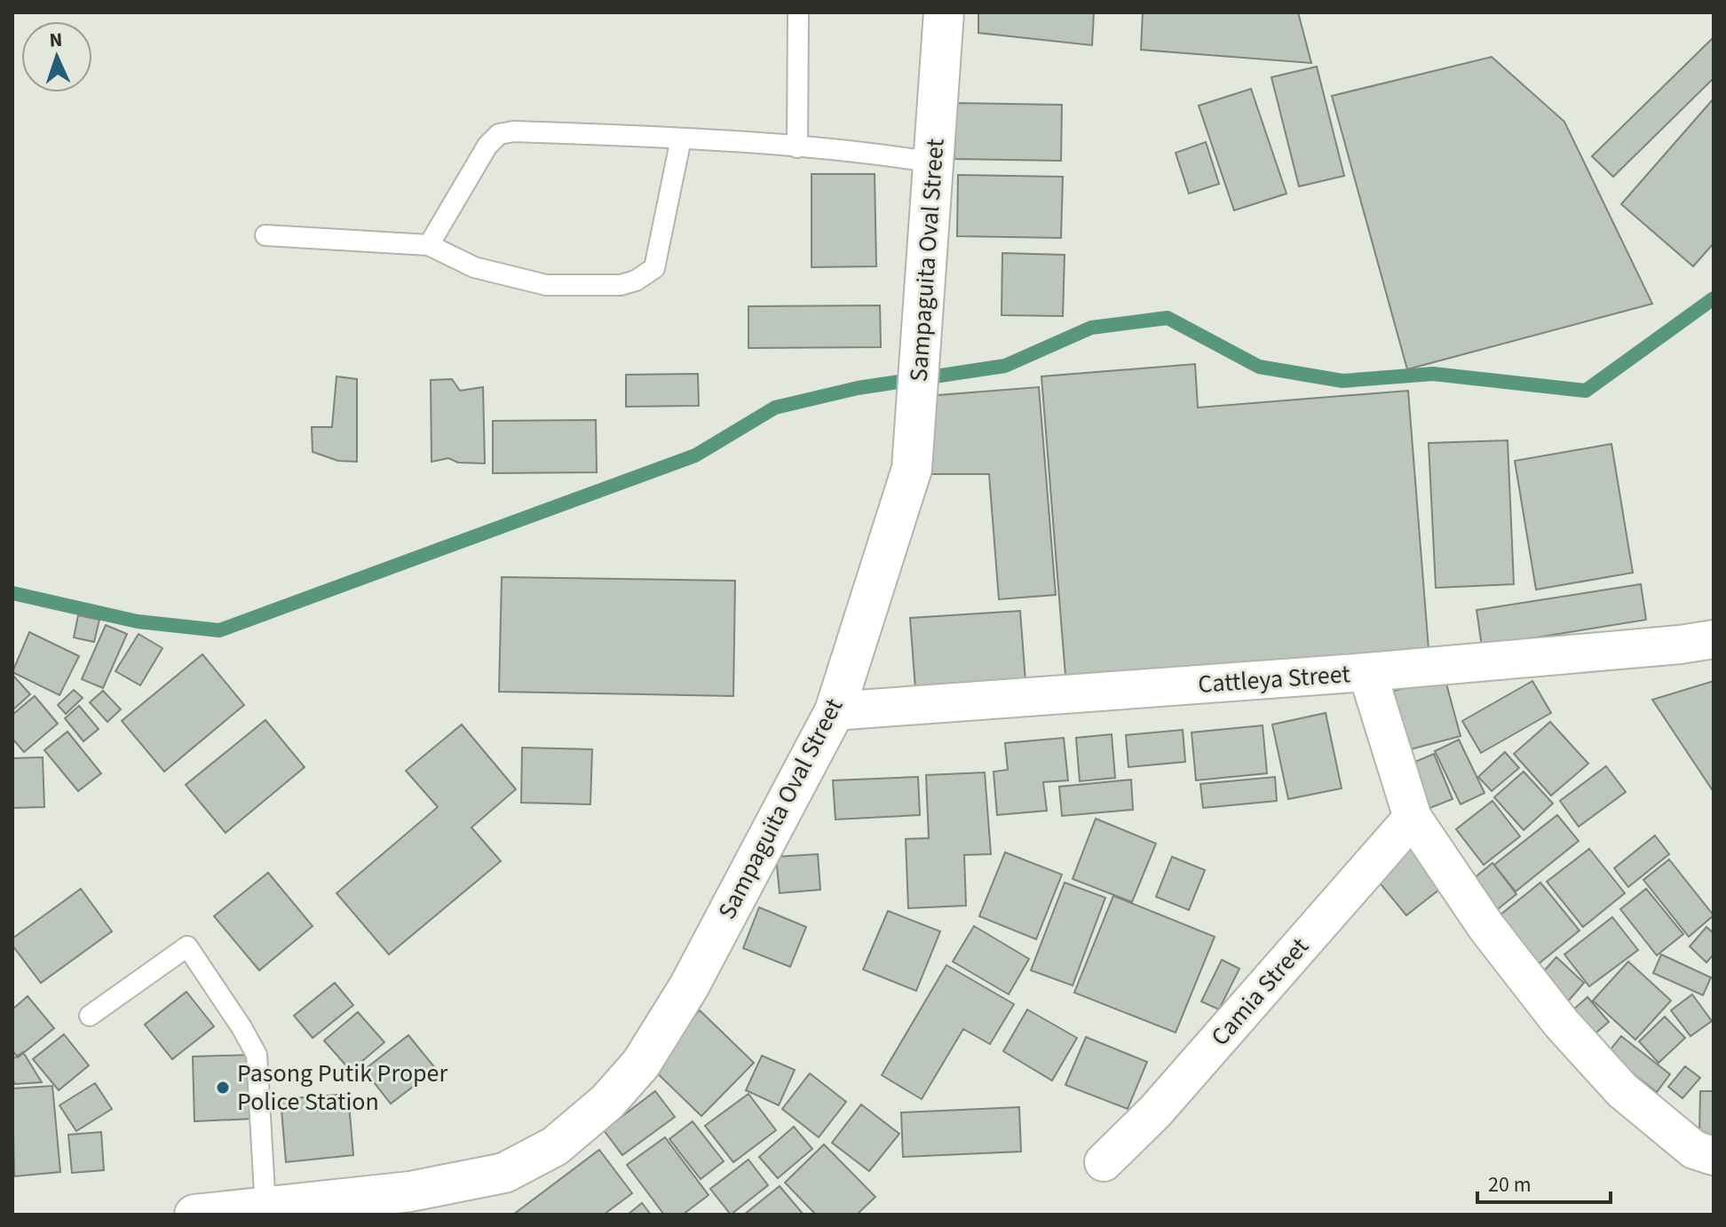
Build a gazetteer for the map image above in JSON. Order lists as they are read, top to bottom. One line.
{"streets":{"street":["Sampaguita Oval Street","Cattleya Street","Camia Street"]},"crossings":[["Sampaguita Oval Street","Cattleya Street"]],"places":["Pasong Putik Proper Police Station"],"scale_bar":"20 m","north":"top"}
